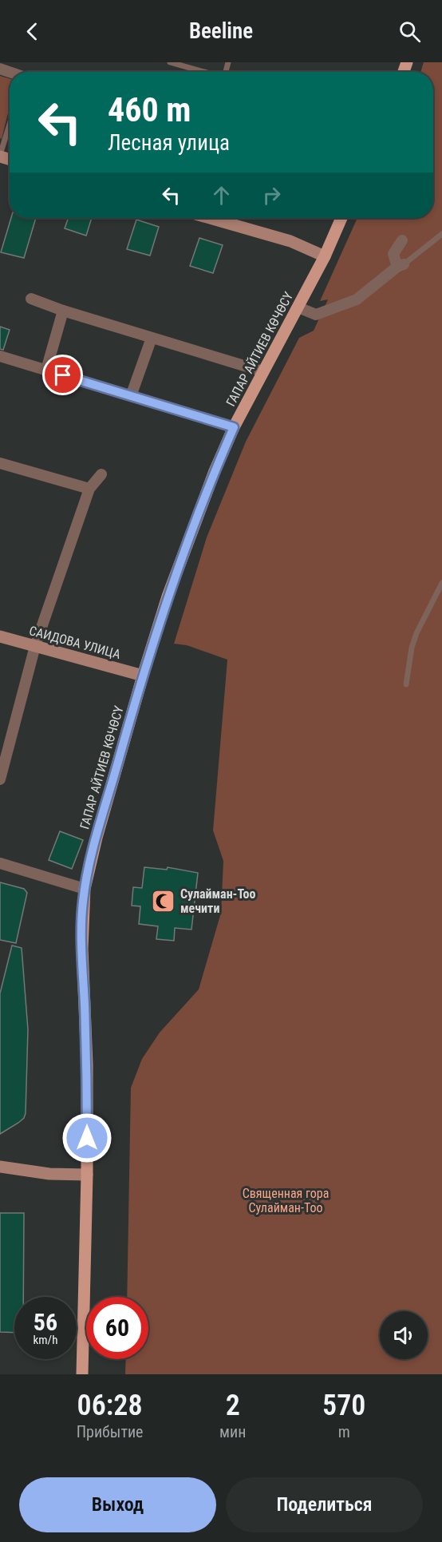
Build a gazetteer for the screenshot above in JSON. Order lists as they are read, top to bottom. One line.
{"streets":{"main road":["ГАПАР АЙТИЕВ КӨЧӨСҮ"],"street":["САИДОВА УЛИЦА"]},"crossings":[["ГАПАР АЙТИЕВ КӨЧӨСҮ","САИДОВА УЛИЦА"]],"parks":["Священная гора Сулайман-Тоо"],"places":{"mosque":["Сулайман-Тоо мечити"]},"page":{"header":"Beeline","turn":["460 m","Лесная улица"],"speed":"56 km/h","limit":"60","eta":["06:28","Прибытие","2","мин","570","m"],"buttons":["Выход","Поделиться"]}}
